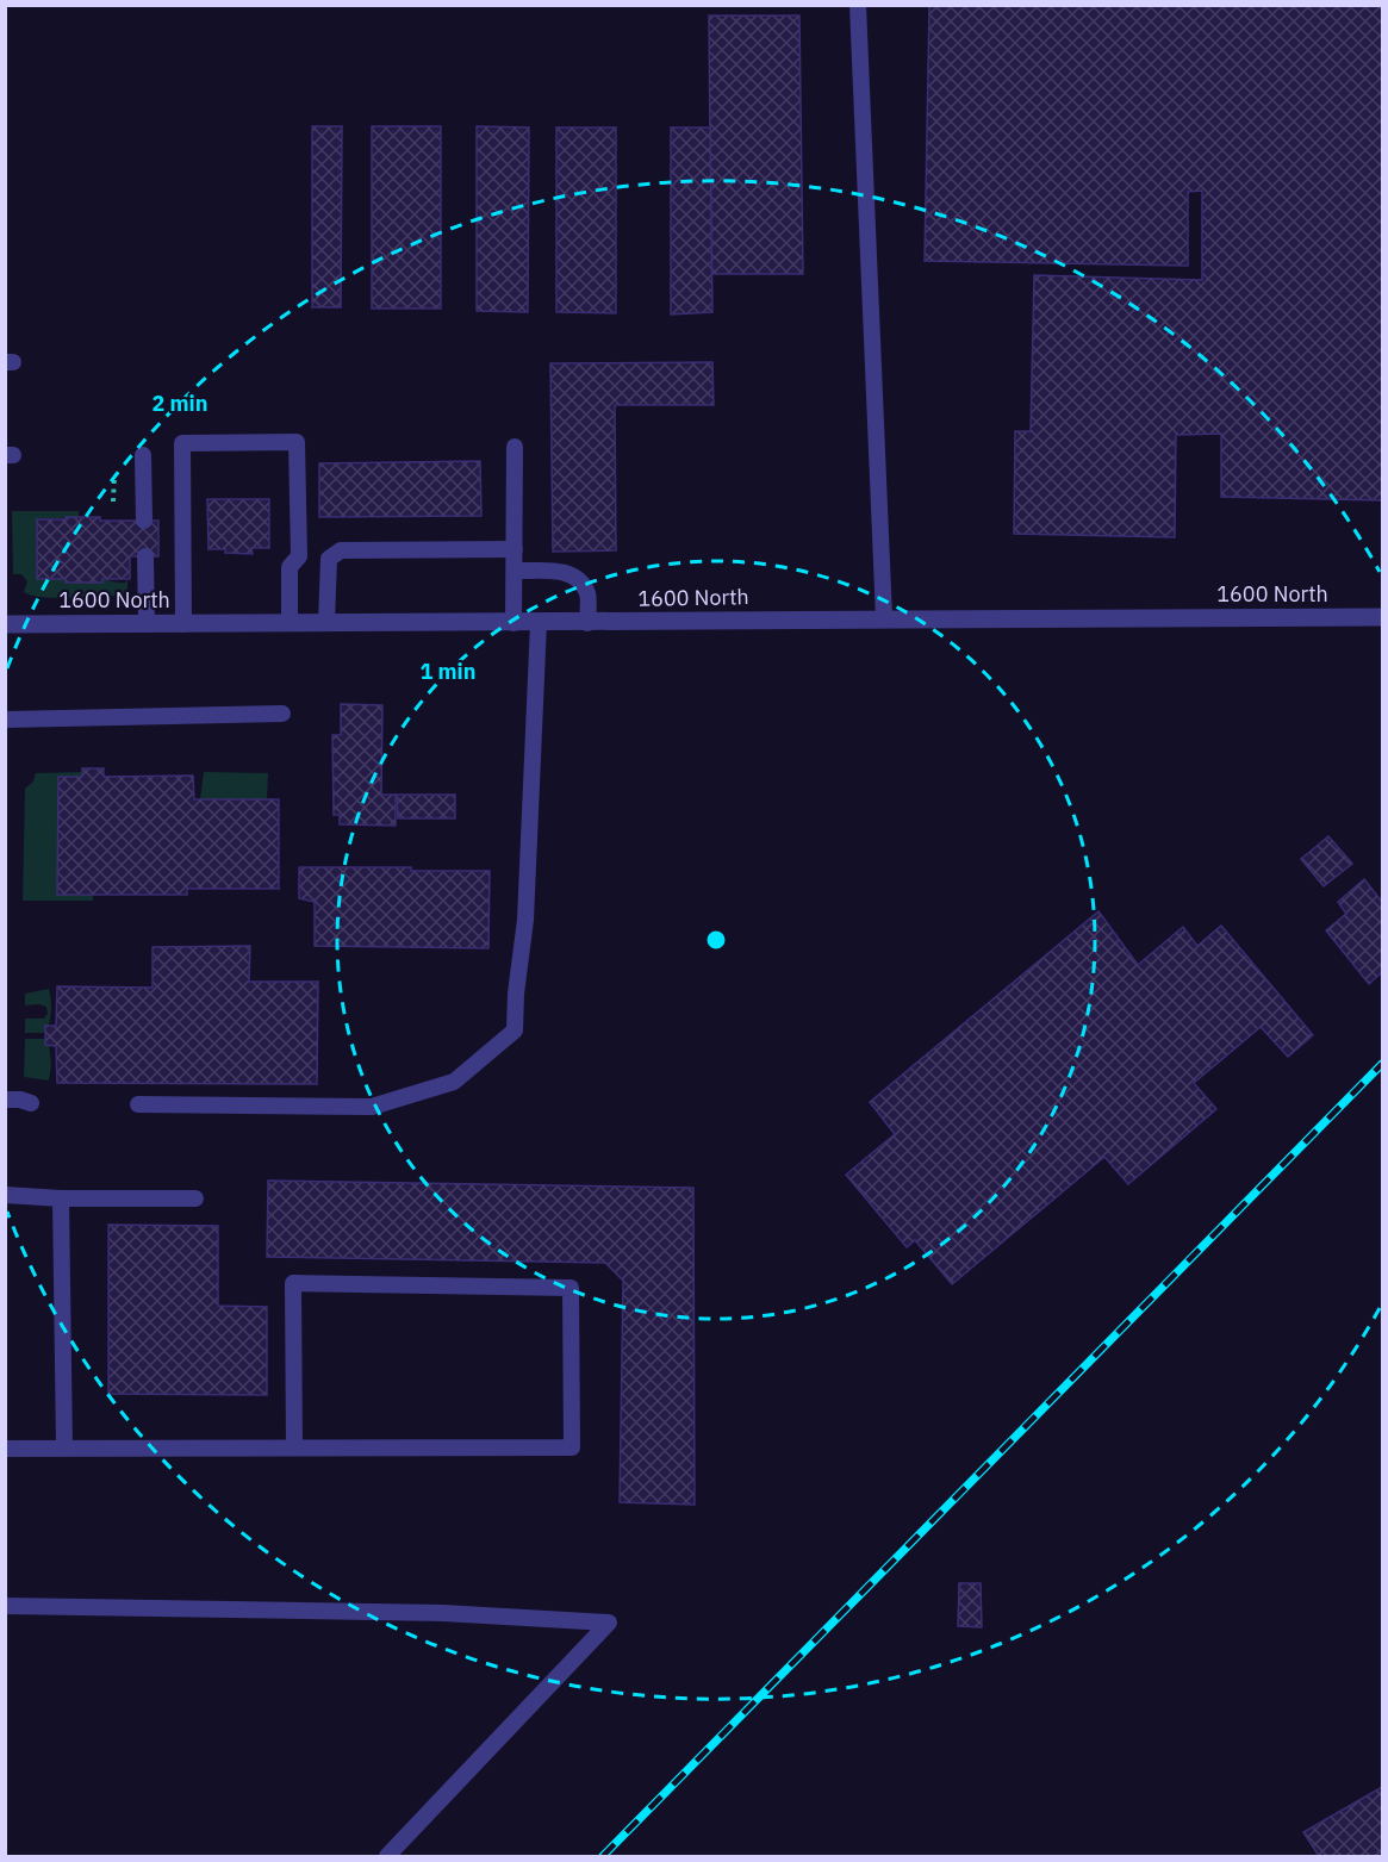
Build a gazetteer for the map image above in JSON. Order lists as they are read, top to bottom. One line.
{"streets":{"street":["1600 North"]},"rings":["2 min","1 min"]}
